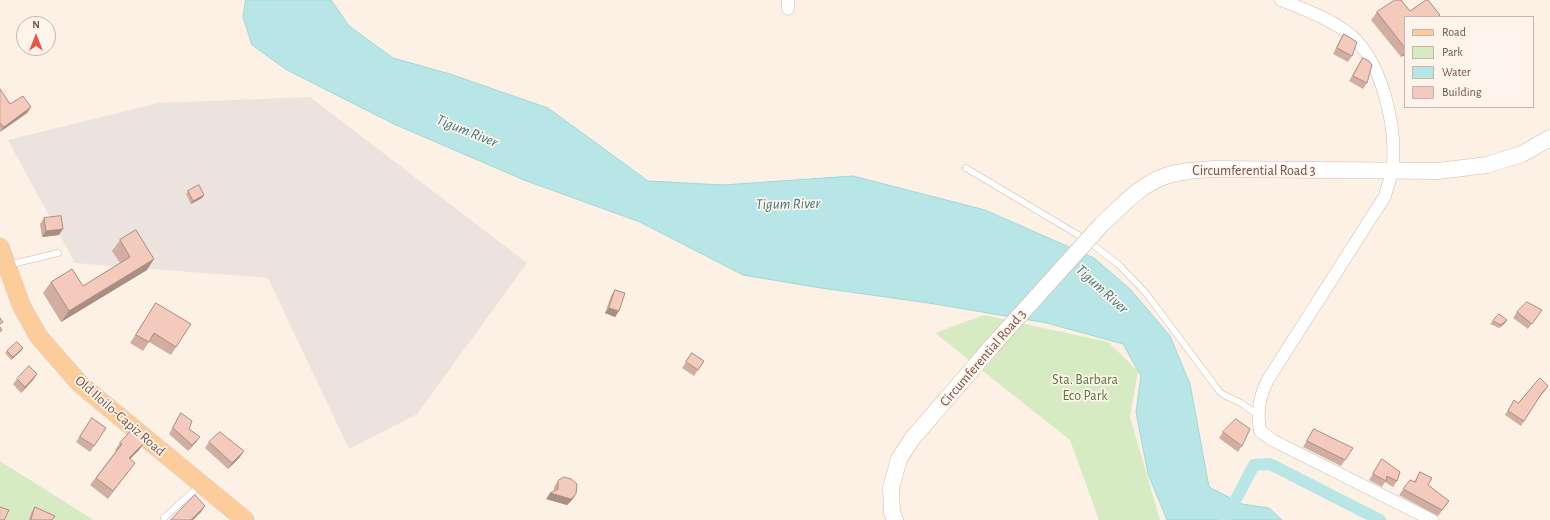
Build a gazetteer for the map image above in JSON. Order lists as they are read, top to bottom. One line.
{"streets":{"main road":["Circumferential Road 3","Old Iloilo-Capiz Road"]},"water":["Tigum River"],"parks":["Sta. Barbara Eco Park"],"legend":["Road","Park","Water","Building"],"north":"top"}
